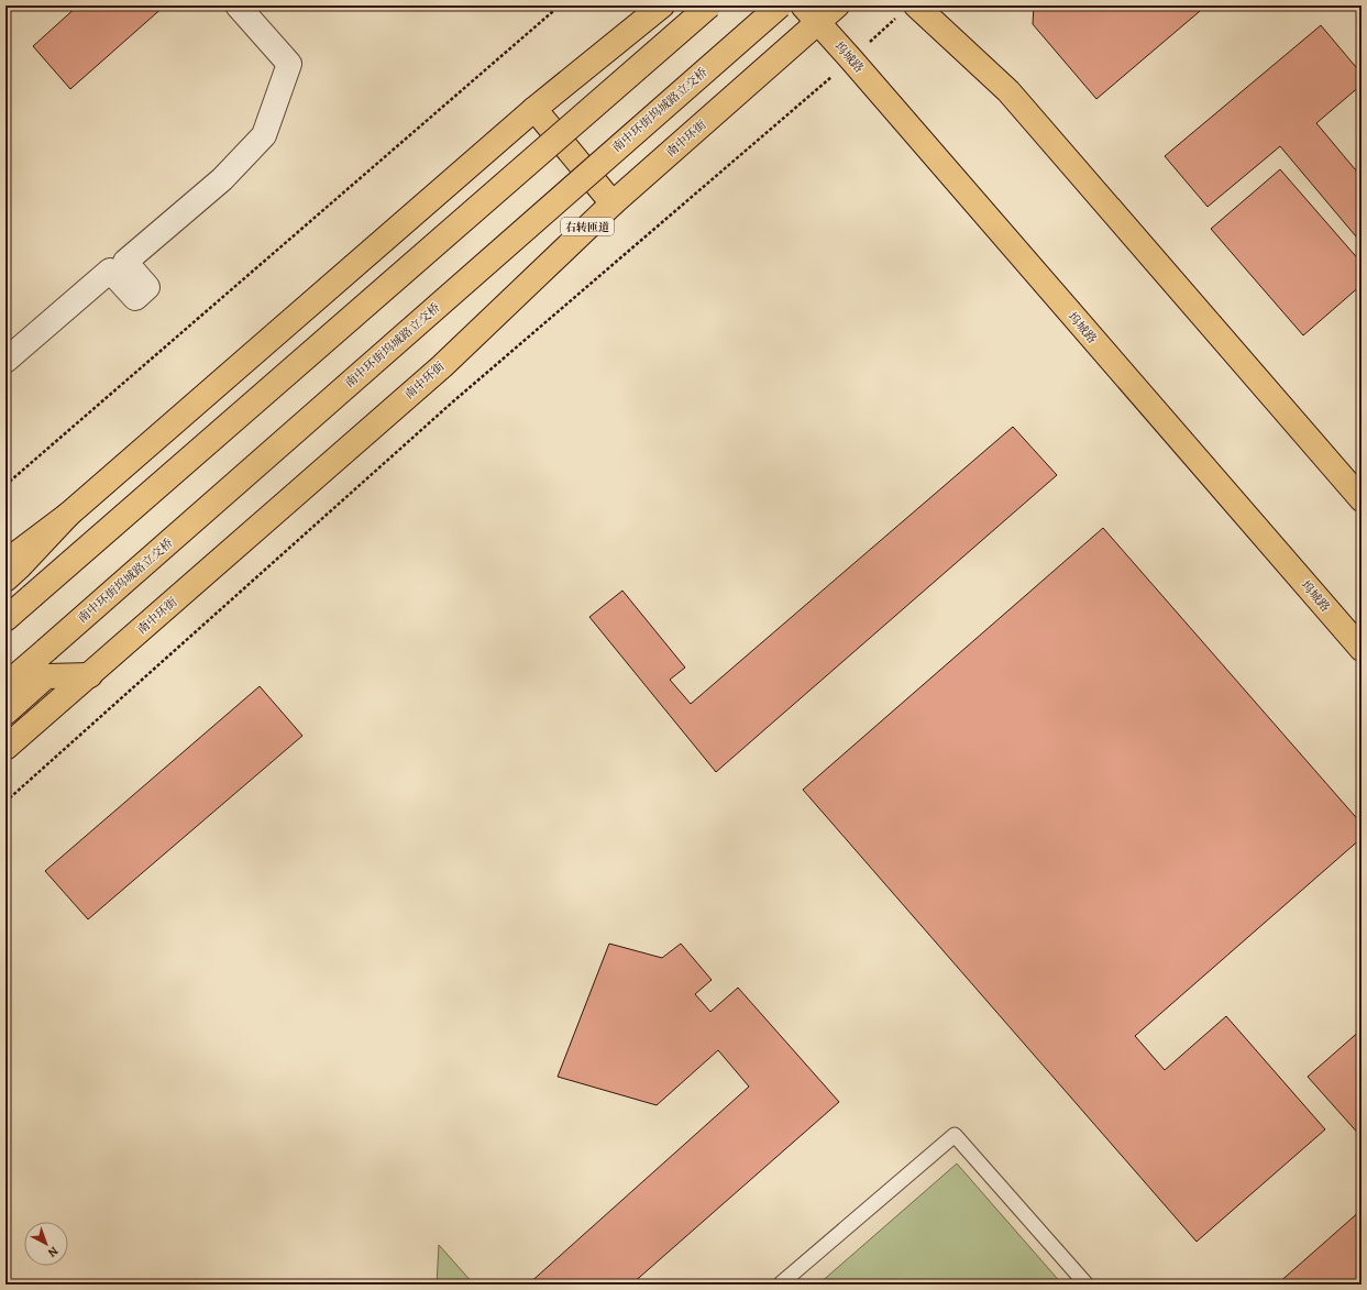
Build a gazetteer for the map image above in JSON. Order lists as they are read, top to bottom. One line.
{"streets":{"main road":["坞城路","南中环街坞城路立交桥","南中环街","右转匝道"]},"crossings":[["坞城路","南中环街"]],"north":"bottom right"}
